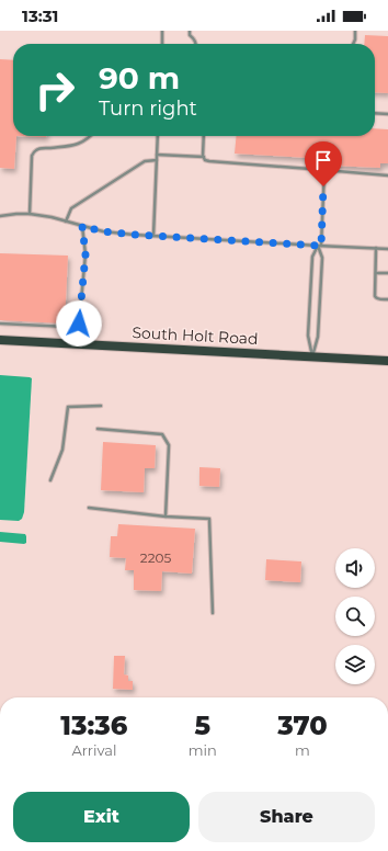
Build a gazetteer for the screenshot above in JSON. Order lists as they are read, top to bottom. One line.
{"streets":{"main road":["South Holt Road"]},"house_numbers":["2205"],"page":{"status":"13:31","turn":["90 m","Turn right"],"eta":["13:36","Arrival","5","min","370","m"],"buttons":["Exit","Share"]}}
